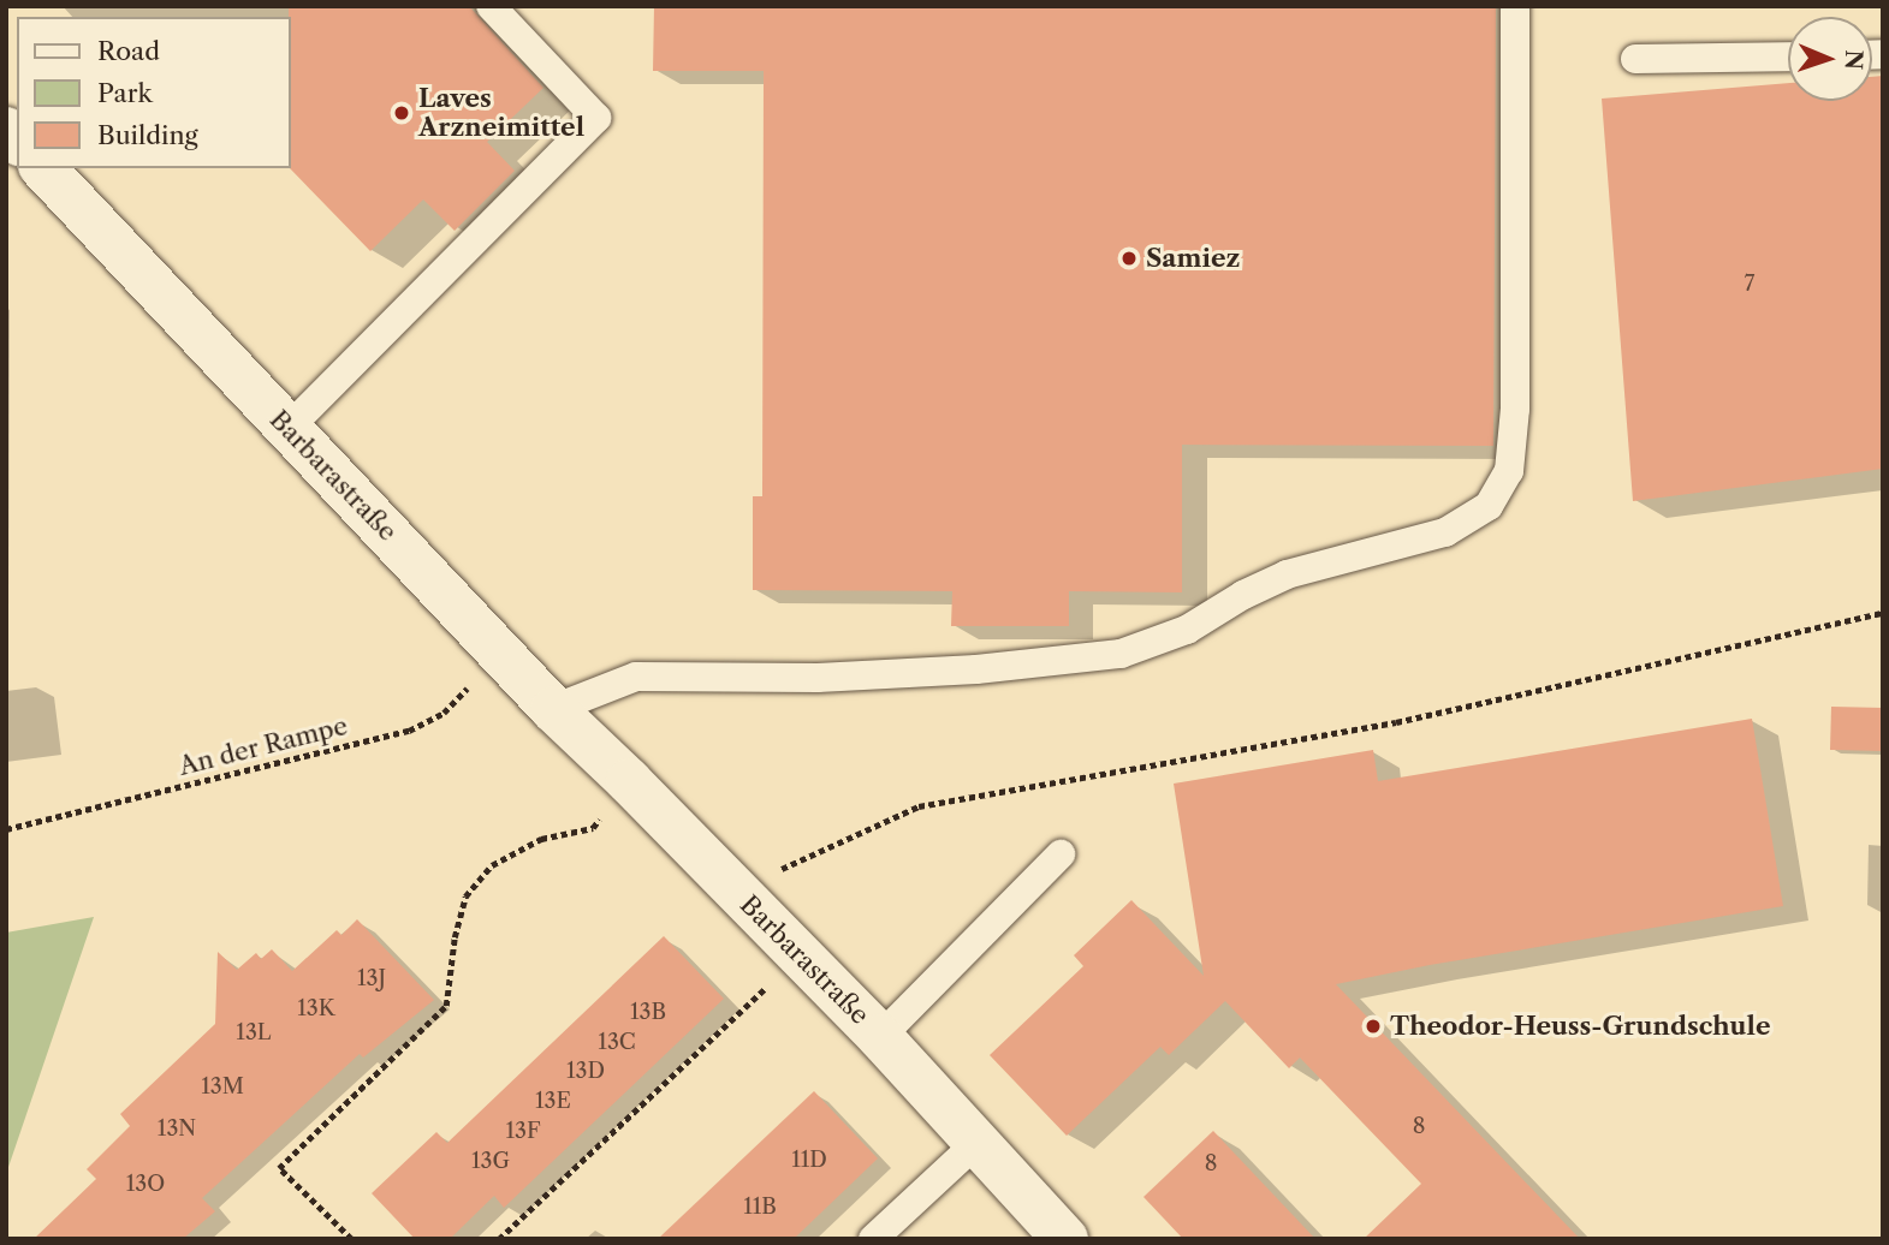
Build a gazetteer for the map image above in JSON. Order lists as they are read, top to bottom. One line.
{"streets":{"street":["Barbarastraße"],"path":["An der Rampe"]},"crossings":[["Barbarastraße","An der Rampe"]],"places":["Laves Arzneimittel","Samiez","Theodor-Heuss-Grundschule"],"house_numbers":["7","13J","13K","13B","13L","13C","13D","13M","13E","8","13N","13F","11D","13G","8","13O","11B"],"legend":["Road","Park","Building"],"north":"right"}
